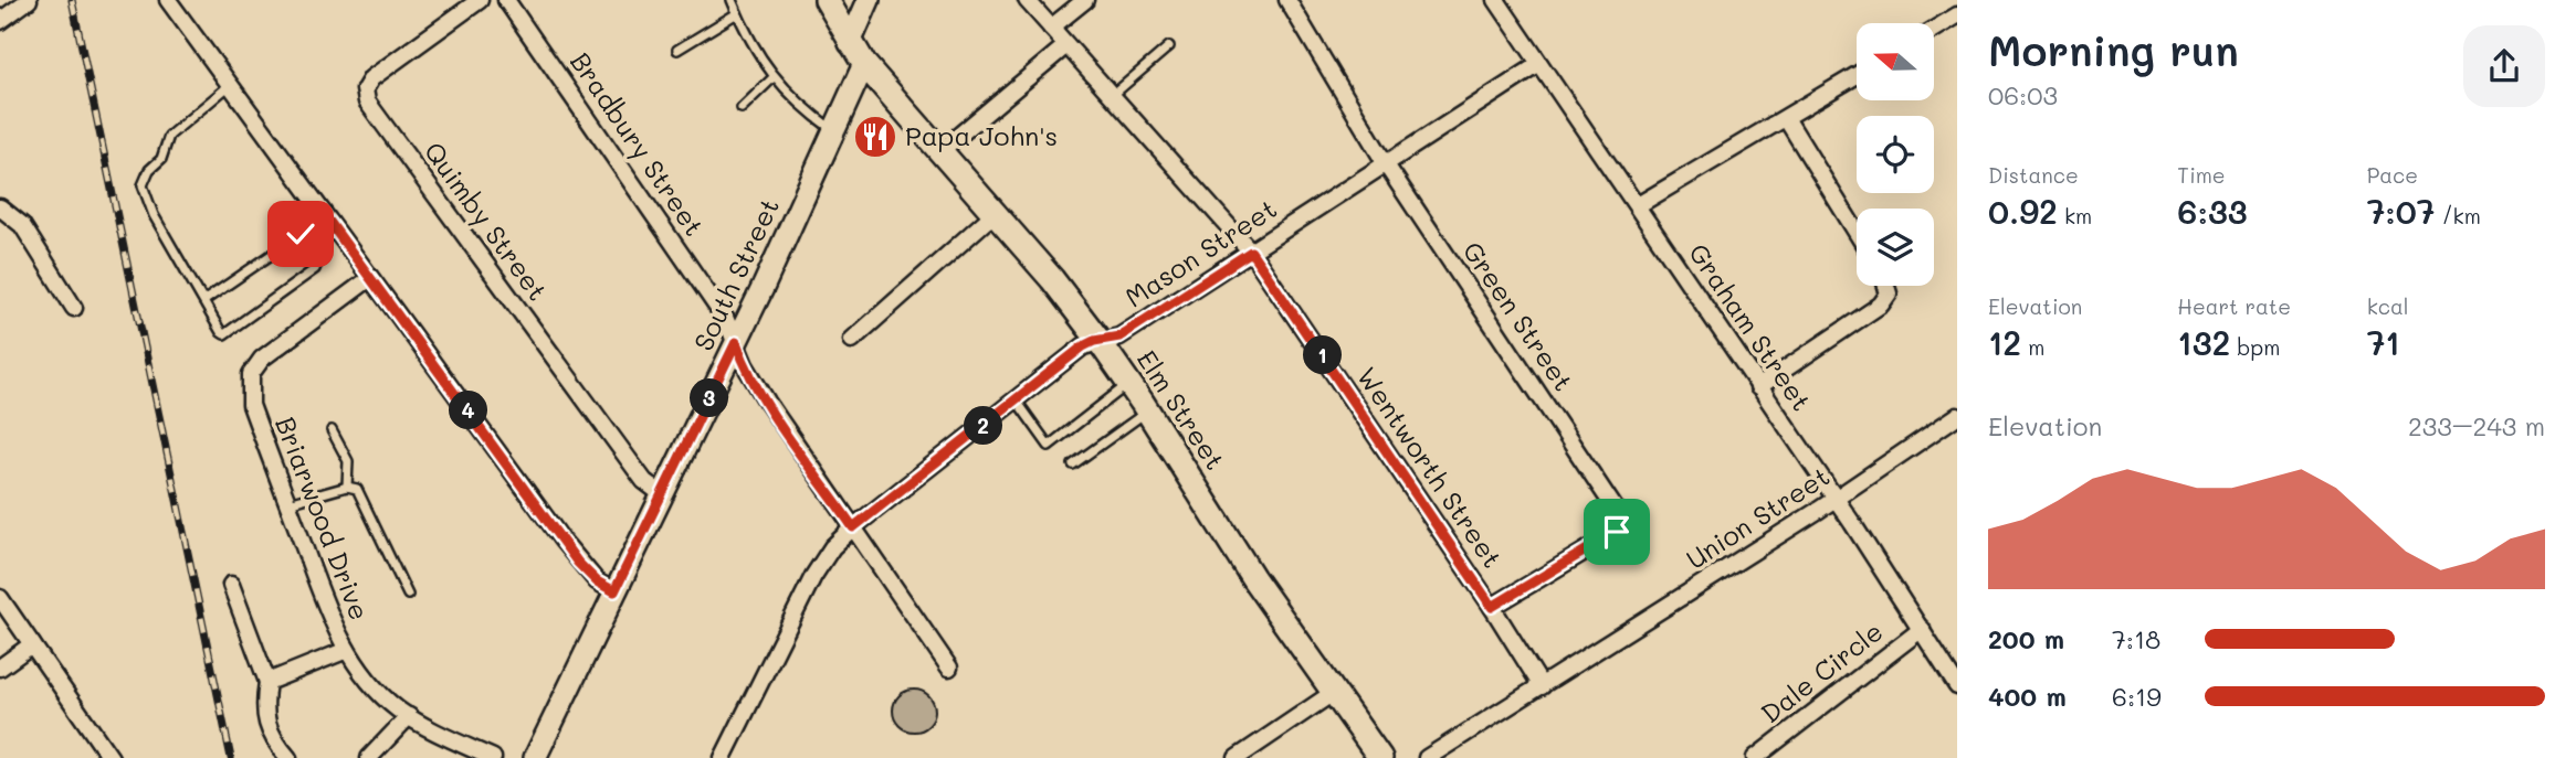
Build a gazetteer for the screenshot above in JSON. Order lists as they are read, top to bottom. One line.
{"streets":{"main road":["Elm Street"],"street":["Bradbury Street","Quimby Street","Mason Street","South Street","Green Street","Graham Street","Wentworth Street","Briarwood Drive","Union Street","Dale Circle"]},"crossings":[["Bradbury Street","Mason Street"],["Bradbury Street","South Street"],["Quimby Street","South Street"],["Mason Street","Green Street"],["Mason Street","Graham Street"],["Mason Street","Elm Street"],["Mason Street","Wentworth Street"],["South Street","Elm Street"],["Green Street","Wentworth Street"],["Graham Street","Union Street"],["Graham Street","Dale Circle"],["Wentworth Street","Union Street"]],"places":{"restaurant":["Papa John's"]},"north":"left","page":{"heading":["Morning run","06:03"],"stats":[["Distance","0.92 km"],["Time","6:33"],["Pace","7:07 /km"],["Elevation","12 m"],["Heart rate","132 bpm"],["kcal","71"]],"pins":["1","3","4","2"],"chart":["Elevation","233–243 m"],"list":[{"name":"200 m","note":"7:18"},{"name":"400 m","note":"6:19"}]}}
